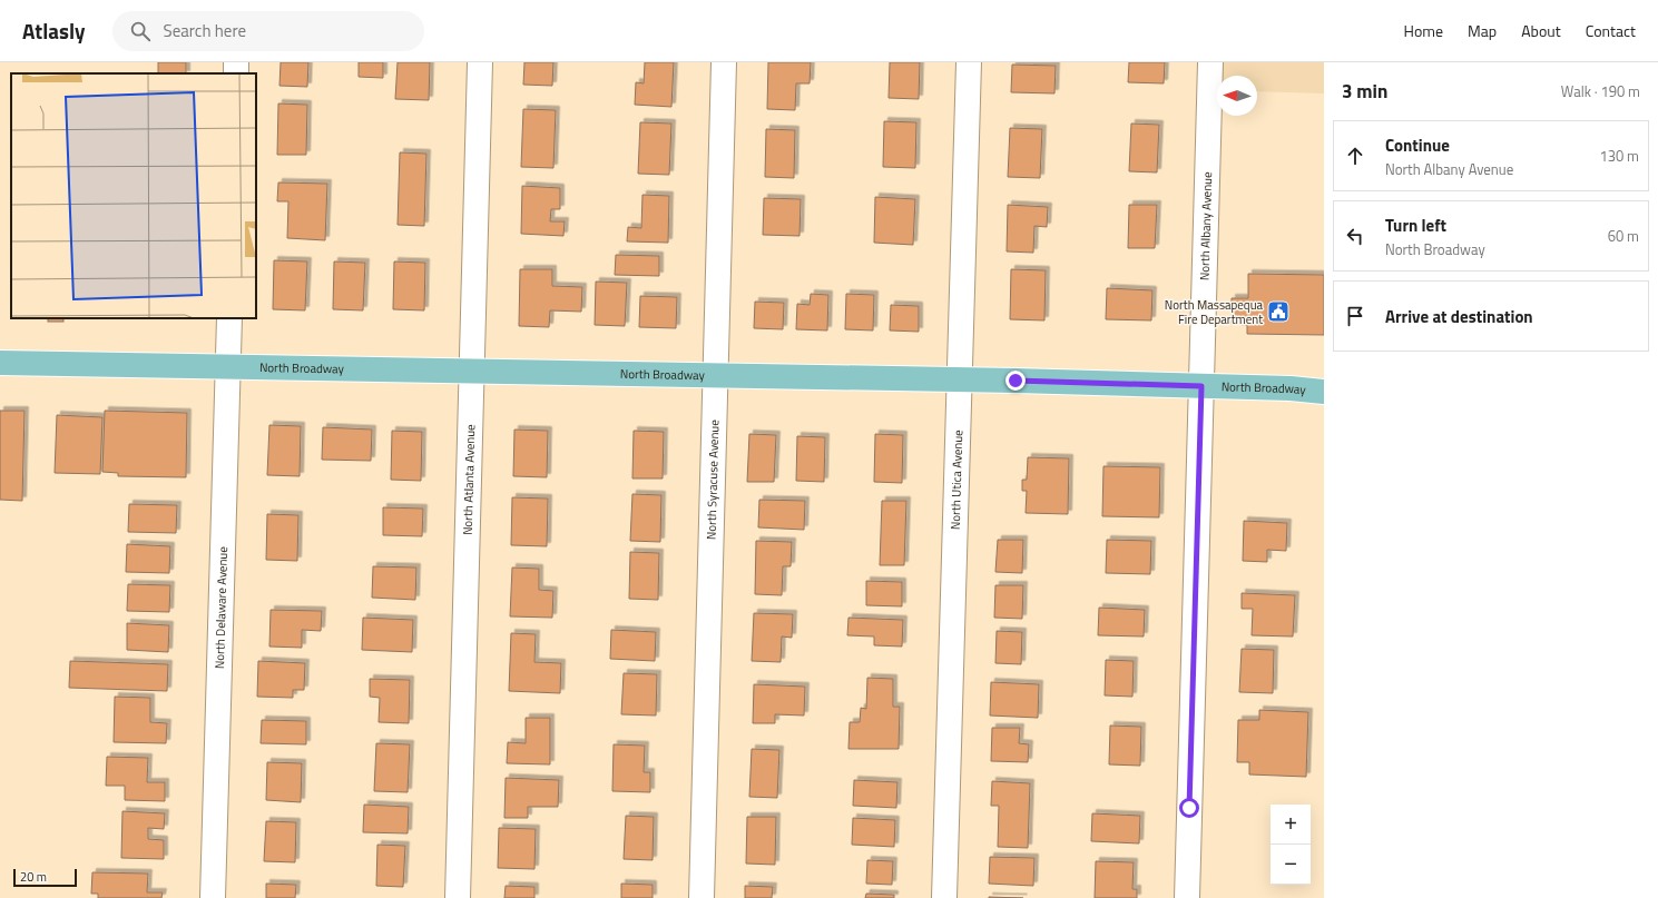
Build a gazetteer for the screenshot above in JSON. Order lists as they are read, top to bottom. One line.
{"streets":{"main road":["North Broadway"],"street":["North Albany Avenue","North Syracuse Avenue","North Utica Avenue","North Atlanta Avenue","North Delaware Avenue"]},"crossings":[["North Albany Avenue","North Broadway"],["North Broadway","North Syracuse Avenue"],["North Broadway","North Utica Avenue"],["North Broadway","North Atlanta Avenue"],["North Broadway","North Delaware Avenue"]],"places":{"public building":["North Massapequa Fire Department"]},"scale_bar":"20 m","north":"left","page":{"header":"Atlasly","search":"Search here","nav":["Home","Map","About","Contact"],"heading":["3 min","Walk · 190 m"],"list":[["Continue","North Albany Avenue","130 m"],["Turn left","North Broadway","60 m"],"Arrive at destination"],"map_buttons":["+","−"],"scale":"20 m"}}
